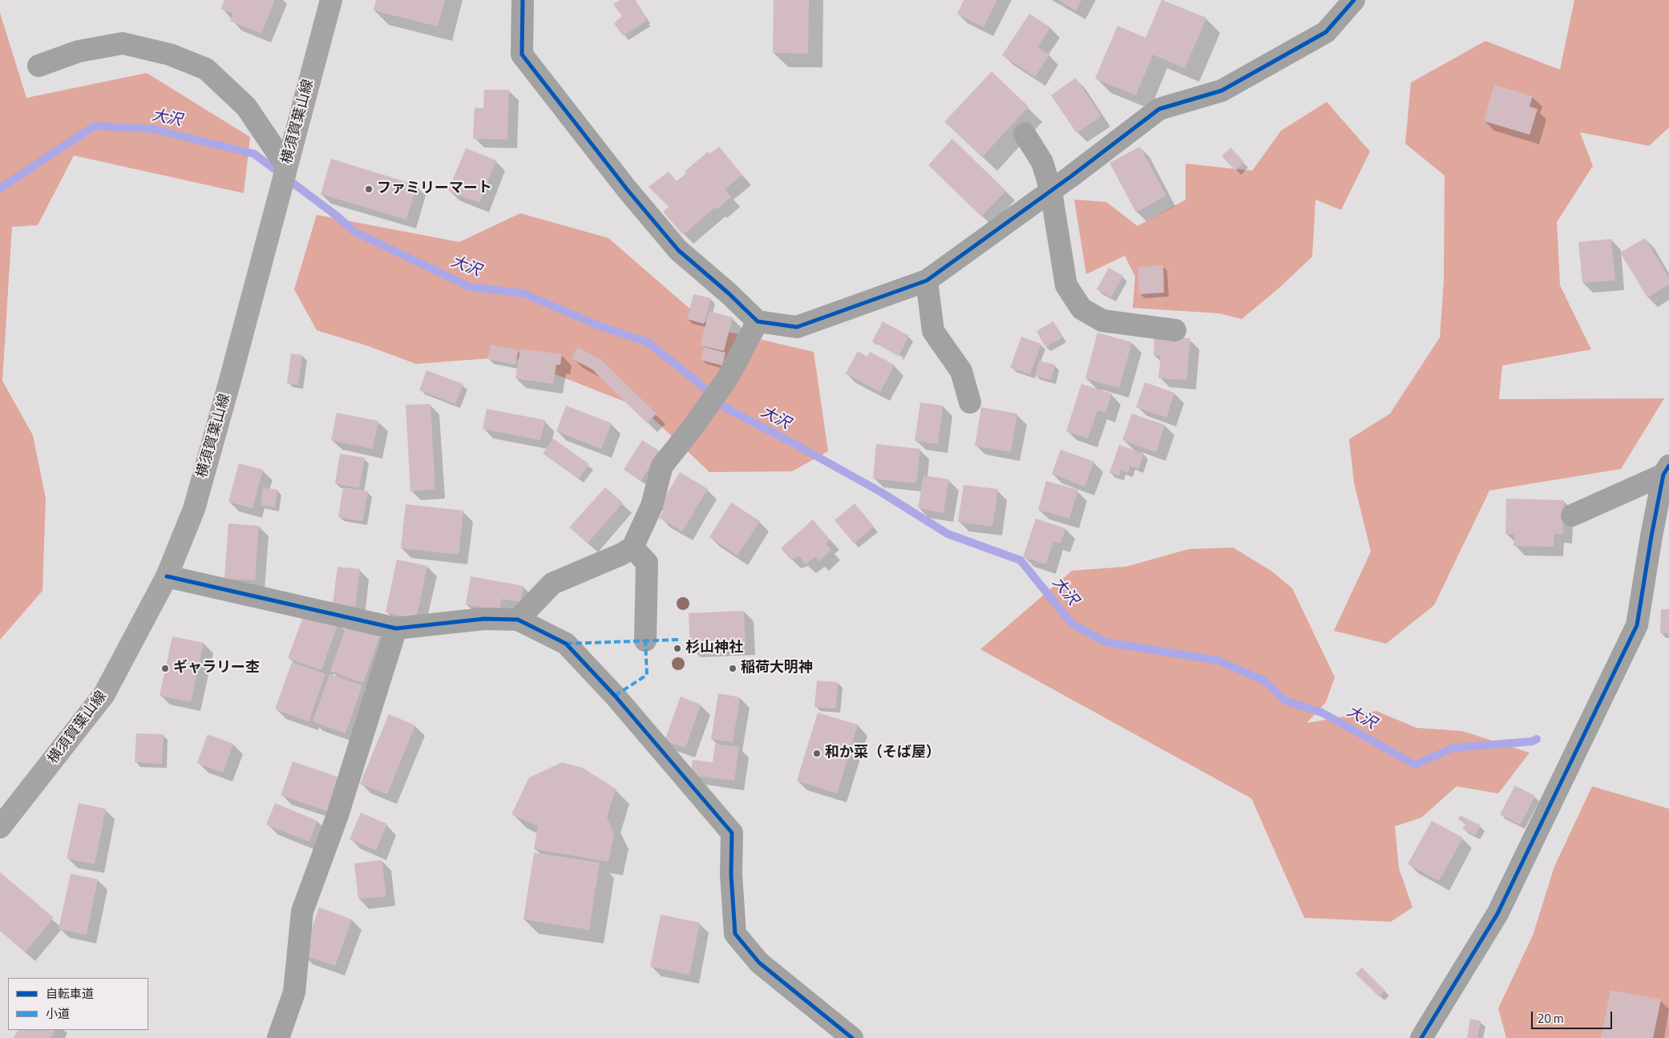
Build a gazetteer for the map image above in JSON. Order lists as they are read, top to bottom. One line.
{"streets":{"main road":["横須賀葉山線"]},"water":["大沢"],"places":["ファミリーマート","杉山神社","ギャラリー杢","稲荷大明神","和か菜（そば屋）"],"legend":["自転車道","小道"],"scale_bar":"20 m"}
